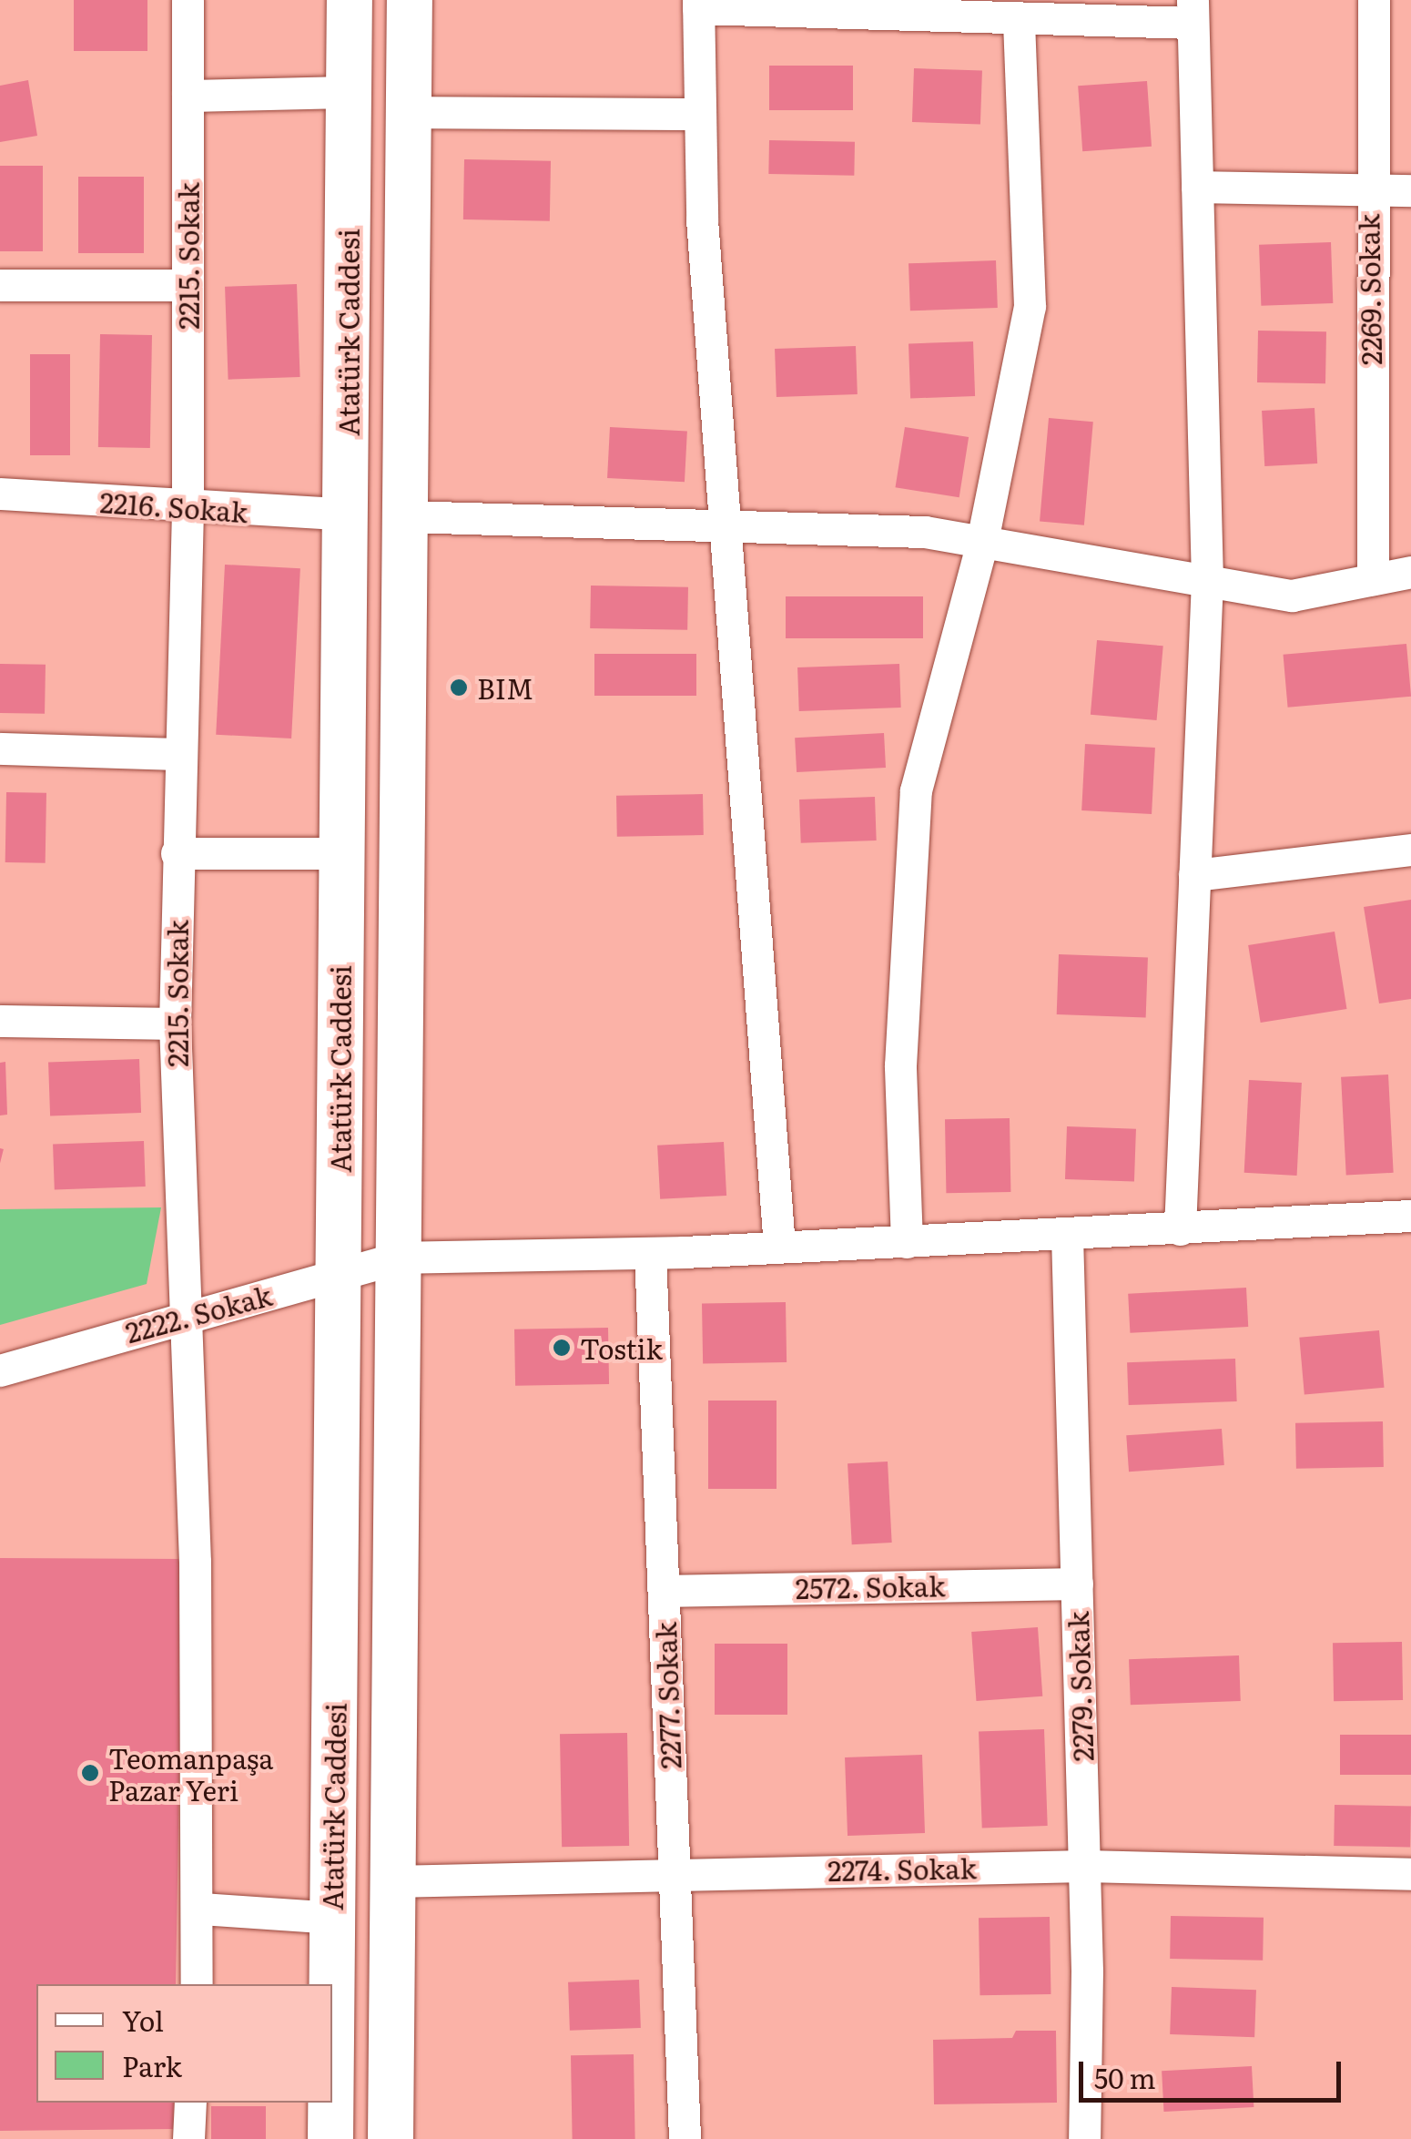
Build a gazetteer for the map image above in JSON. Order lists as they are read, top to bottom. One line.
{"streets":{"main road":["Atatürk Caddesi"],"street":["2215. Sokak","2269. Sokak","2216. Sokak","2222. Sokak","2572. Sokak","2279. Sokak","2277. Sokak","2274. Sokak"]},"crossings":[["2215. Sokak","2216. Sokak"],["2215. Sokak","2222. Sokak"],["Atatürk Caddesi","2216. Sokak"],["Atatürk Caddesi","2222. Sokak"],["2222. Sokak","2279. Sokak"],["2222. Sokak","2277. Sokak"],["2572. Sokak","2279. Sokak"],["2572. Sokak","2277. Sokak"],["2279. Sokak","2274. Sokak"],["2277. Sokak","2274. Sokak"]],"places":["BIM","Tostik","Teomanpaşa Pazar Yeri"],"legend":["Yol","Park"],"scale_bar":"50 m"}
